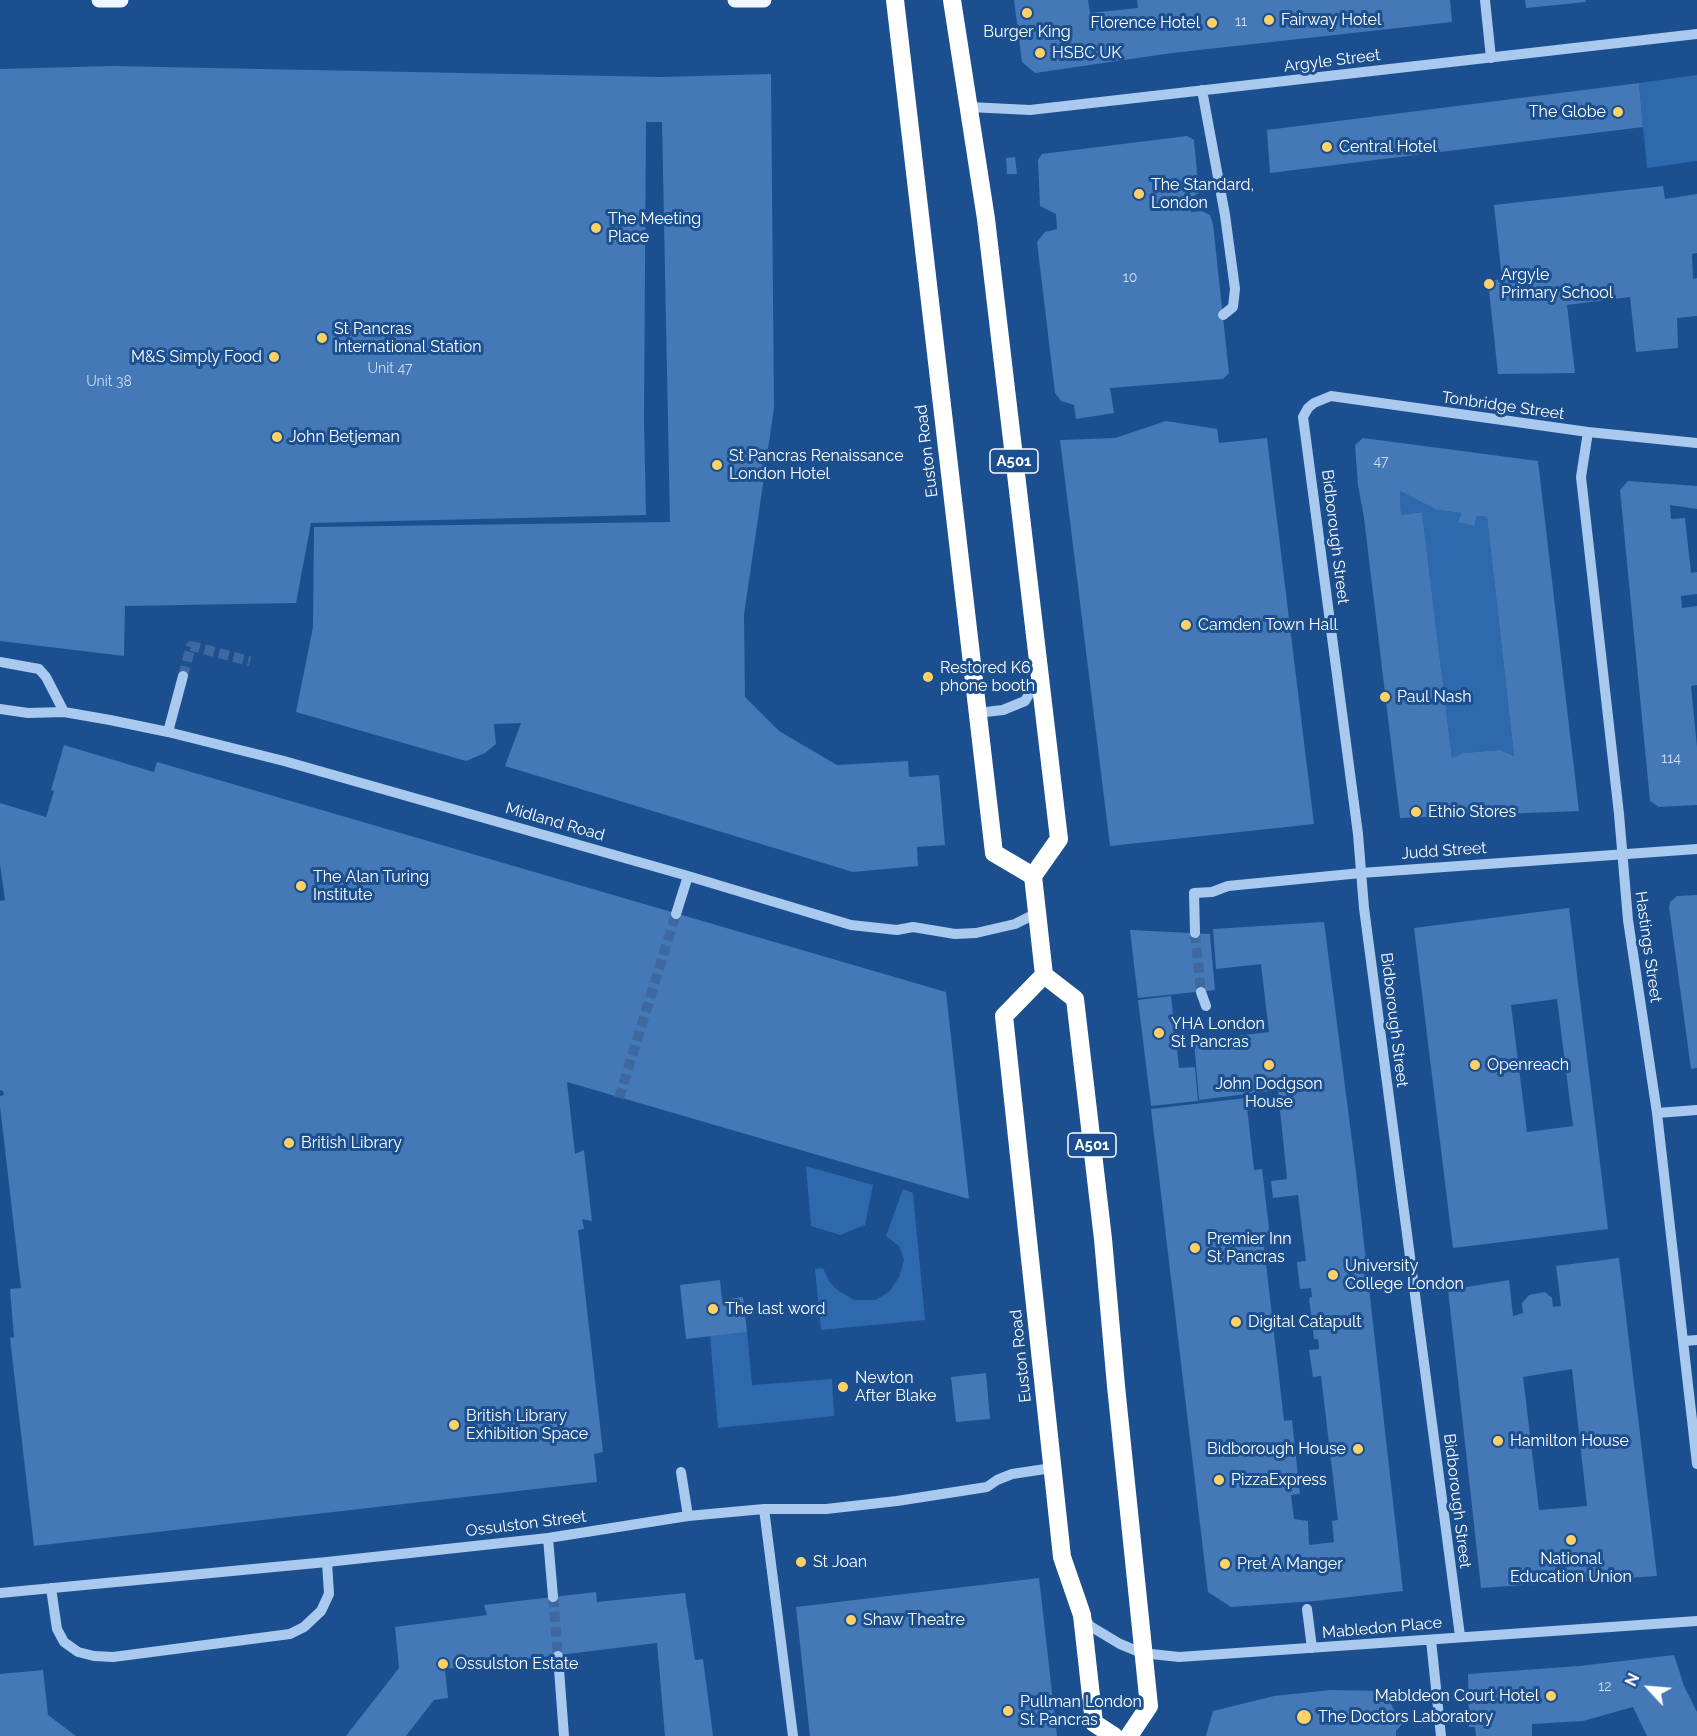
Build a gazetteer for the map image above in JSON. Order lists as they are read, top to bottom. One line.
{"streets":{"highway":["Euston Road","A501"],"street":["Argyle Street","Tonbridge Street","Bidborough Street","Midland Road","Judd Street","Hastings Street","Ossulston Street","Mabledon Place"]},"crossings":[["Argyle Street","A501"],["Tonbridge Street","Bidborough Street"],["Tonbridge Street","Hastings Street"],["Euston Road","A501"],["Euston Road","Ossulston Street"],["Euston Road","Mabledon Place"],["A501","Mabledon Place"],["Bidborough Street","Judd Street"],["Bidborough Street","Mabledon Place"],["Judd Street","Hastings Street"]],"places":["Burger King","Fairway Hotel","Florence Hotel","HSBC UK","The Globe","Central Hotel","The Standard, London","The Meeting Place","Argyle Primary School","St Pancras International Station","M&S Simply Food","John Betjeman","St Pancras Renaissance London Hotel","Camden Town Hall","Restored K6 phone booth","Paul Nash","Ethio Stores","The Alan Turing Institute","YHA London St Pancras","John Dodgson House","Openreach","British Library","Premier Inn St Pancras","University College London","The last word","Digital Catapult","Newton After Blake","British Library Exhibition Space","Hamilton House","Bidborough House","PizzaExpress","National Education Union","St Joan","Pret A Manger","Shaw Theatre","Ossulston Estate","Mabldeon Court Hotel","Pullman London St Pancras","The Doctors Laboratory"],"house_numbers":["11","10","Unit 47","Unit 38","47","114","12"],"north":"top left"}
